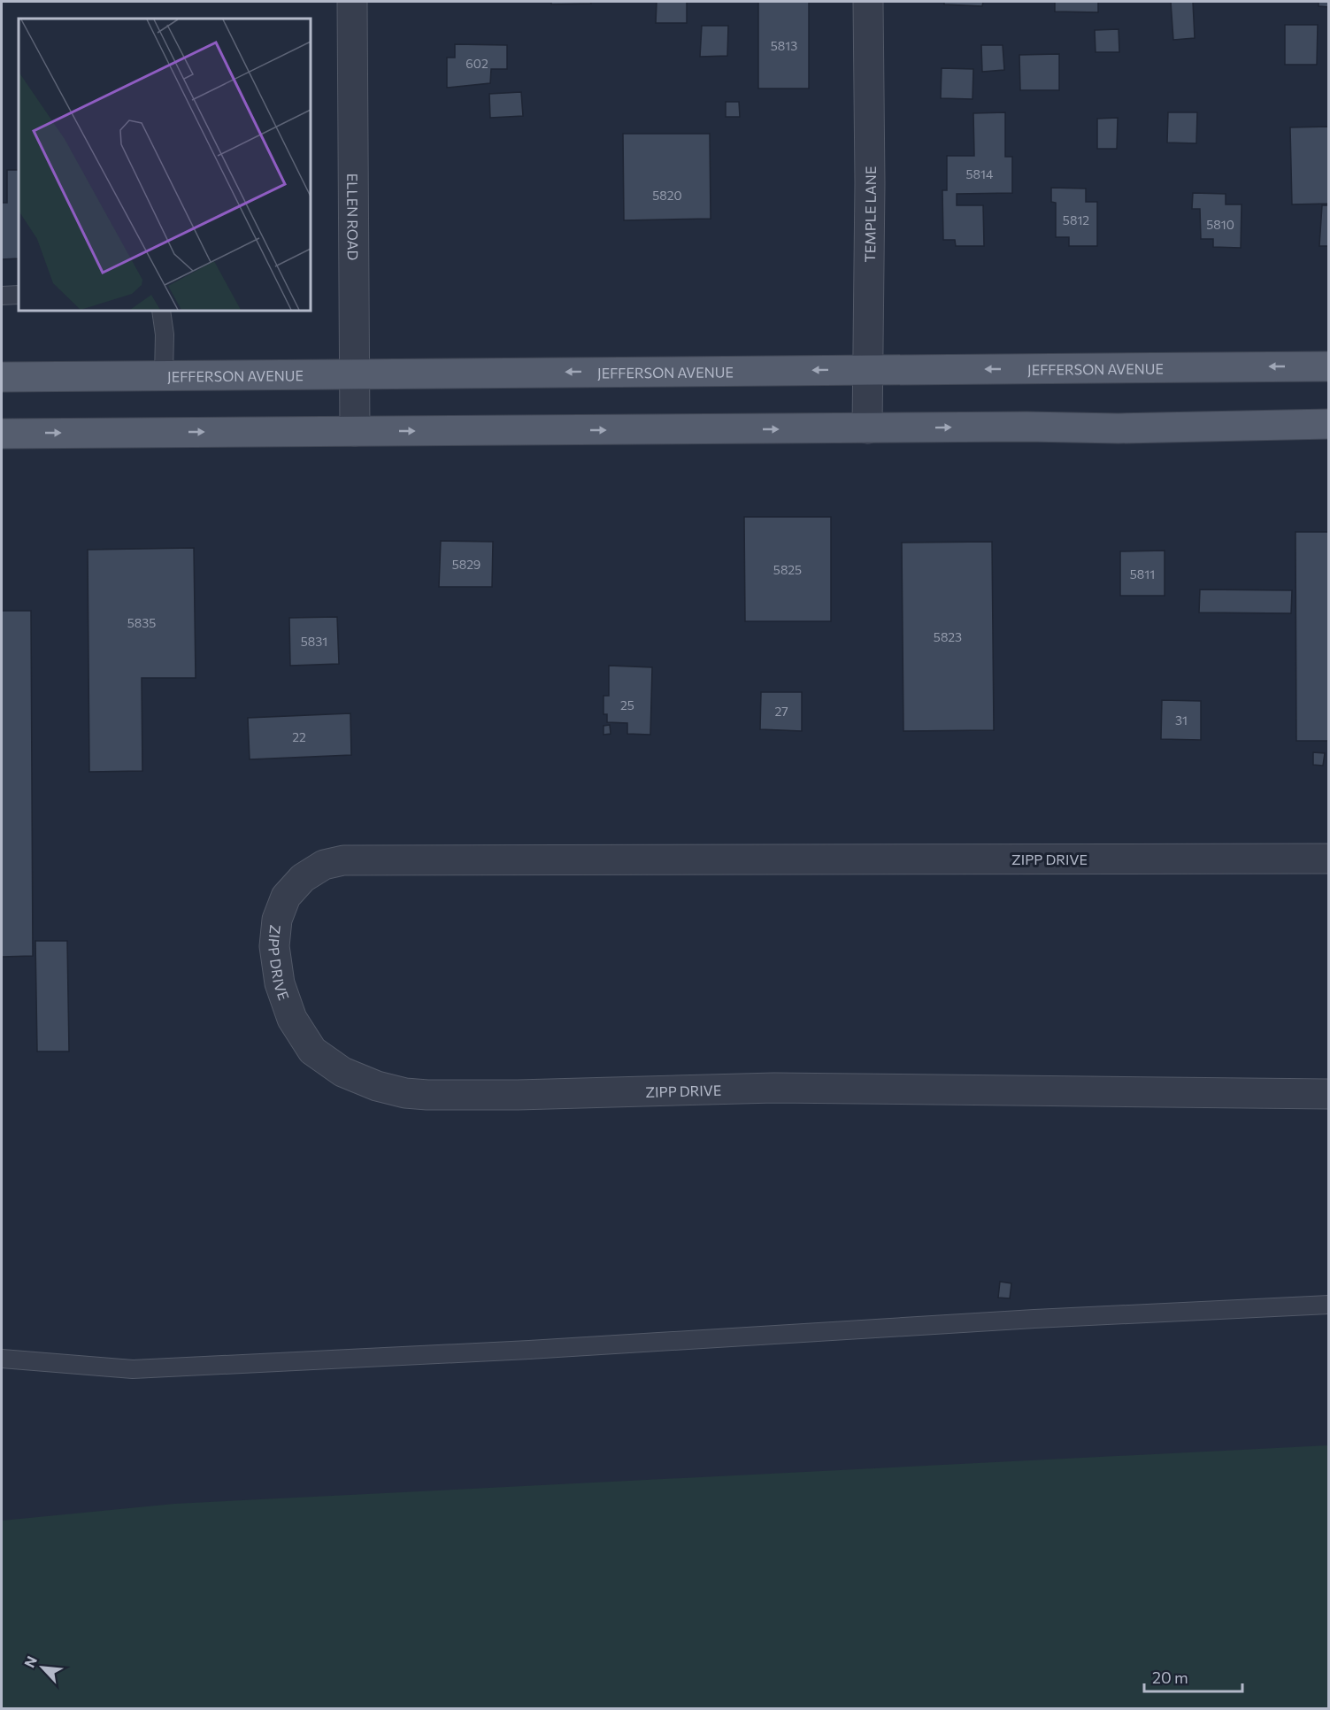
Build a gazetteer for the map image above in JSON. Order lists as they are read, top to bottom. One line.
{"streets":{"main road":["JEFFERSON AVENUE"],"street":["TEMPLE LANE","ELLEN ROAD","ZIPP DRIVE"]},"crossings":[["TEMPLE LANE","JEFFERSON AVENUE"],["ELLEN ROAD","JEFFERSON AVENUE"]],"house_numbers":["5813","602","5814","5820","5812","5810","5829","5825","5811","5835","5823","5831","25","27","31","22"],"scale_bar":"20 m","north":"top left"}
